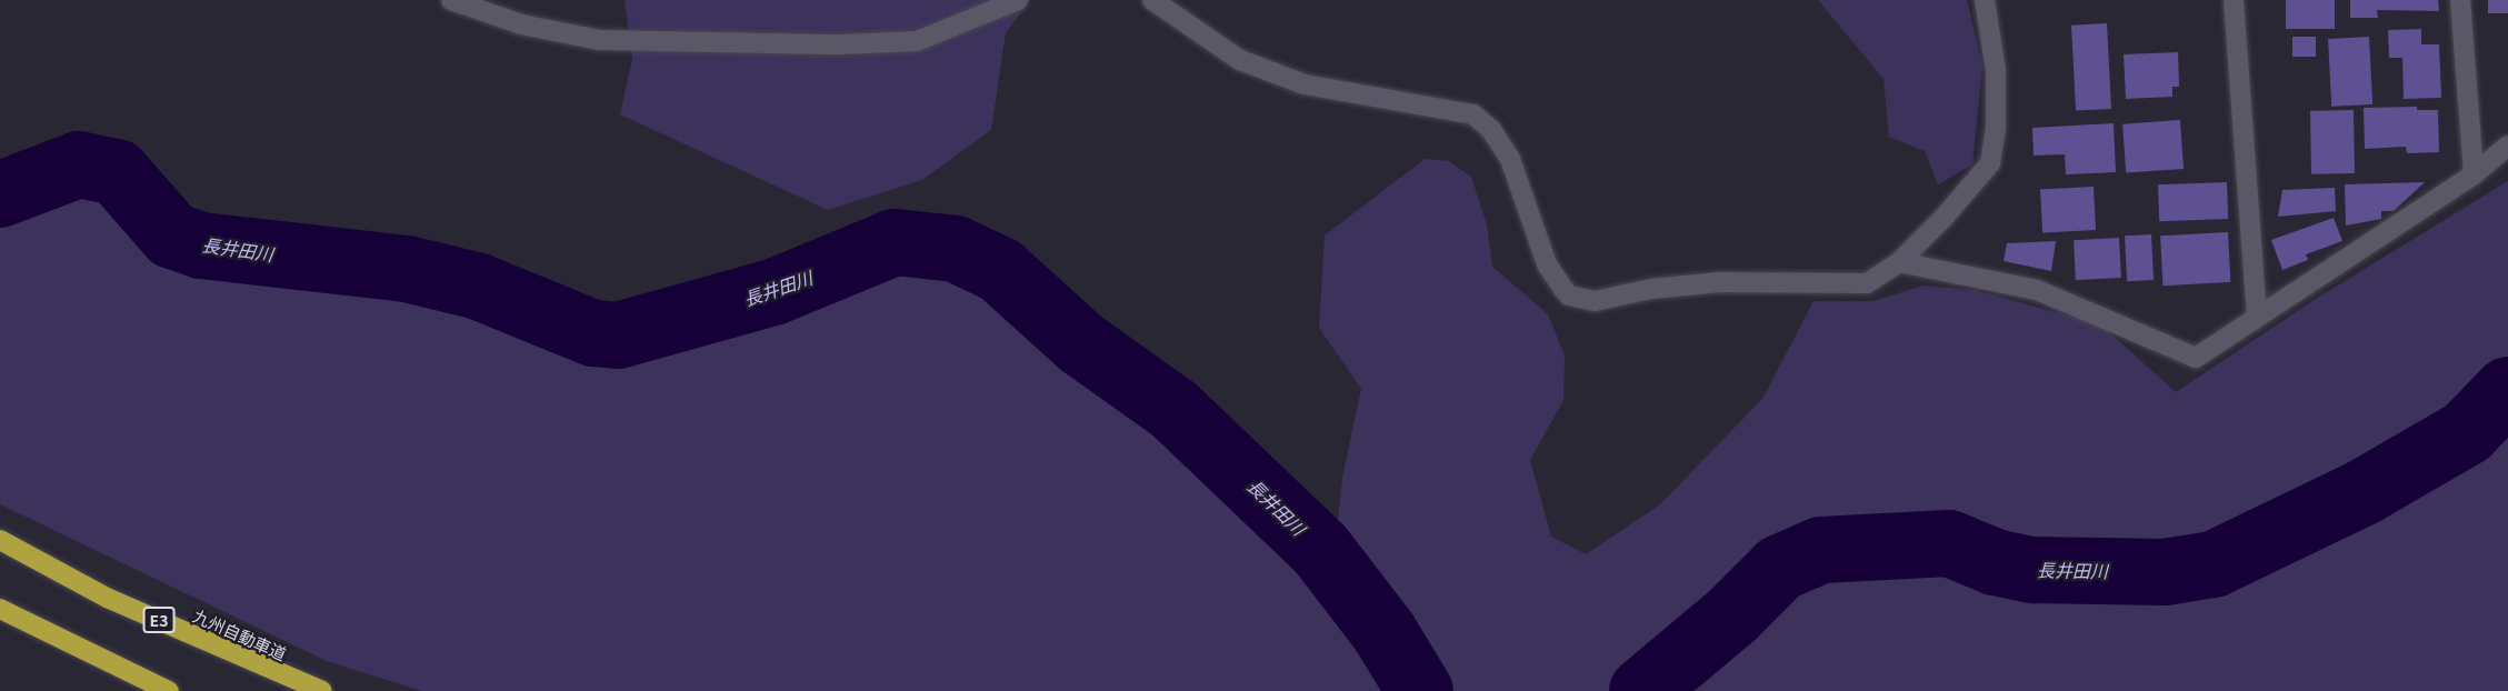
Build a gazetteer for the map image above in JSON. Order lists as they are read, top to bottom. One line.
{"streets":{"highway":["E3","九州自動車道"]},"water":["長井田川"]}
